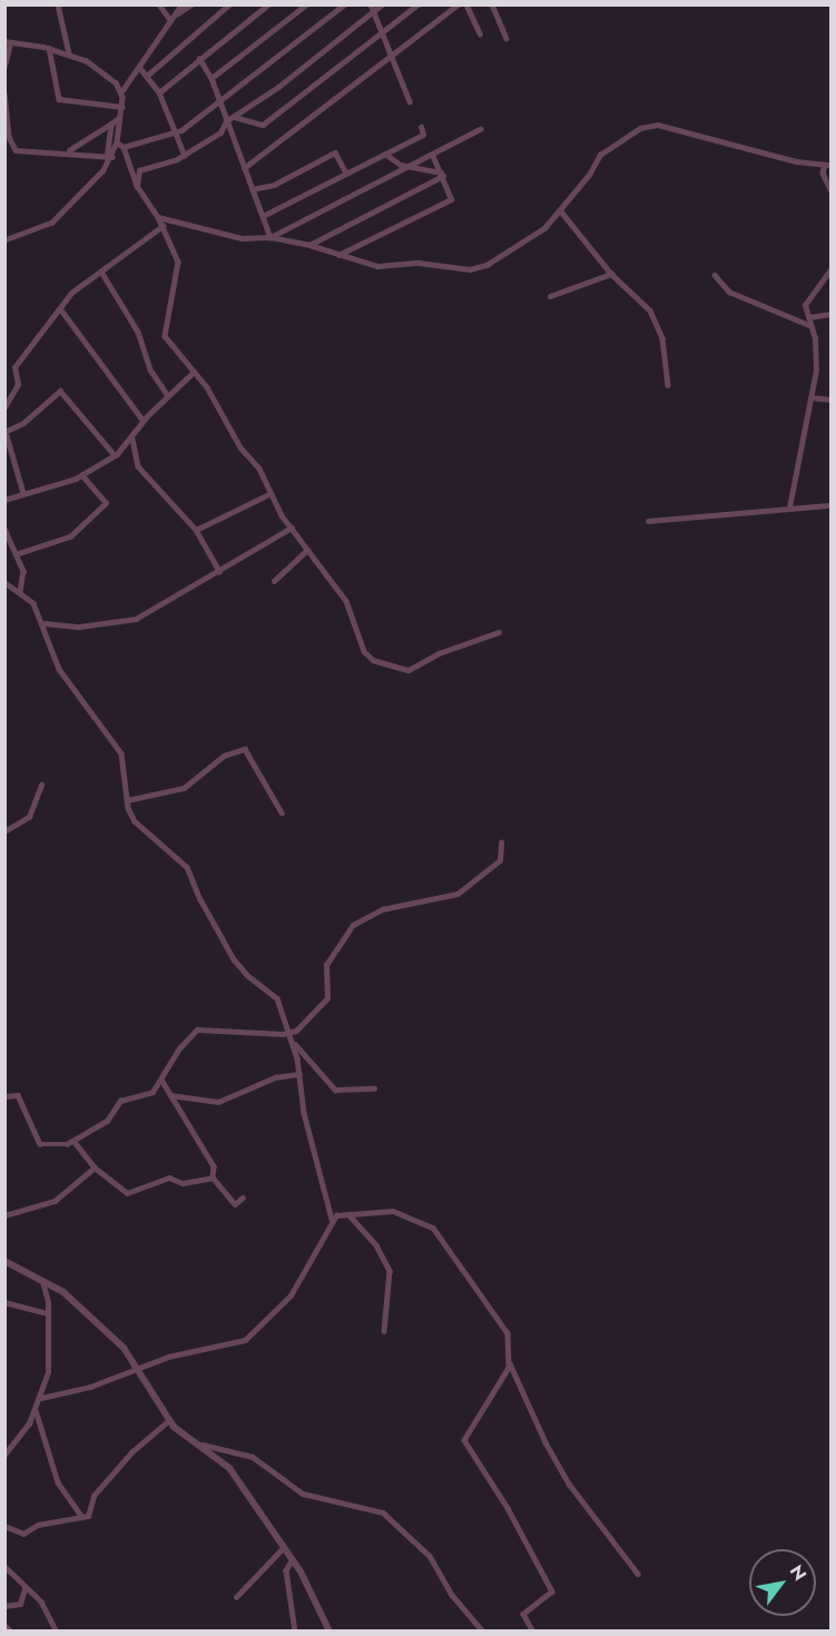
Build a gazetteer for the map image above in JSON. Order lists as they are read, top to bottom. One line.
{"north":"top right"}
